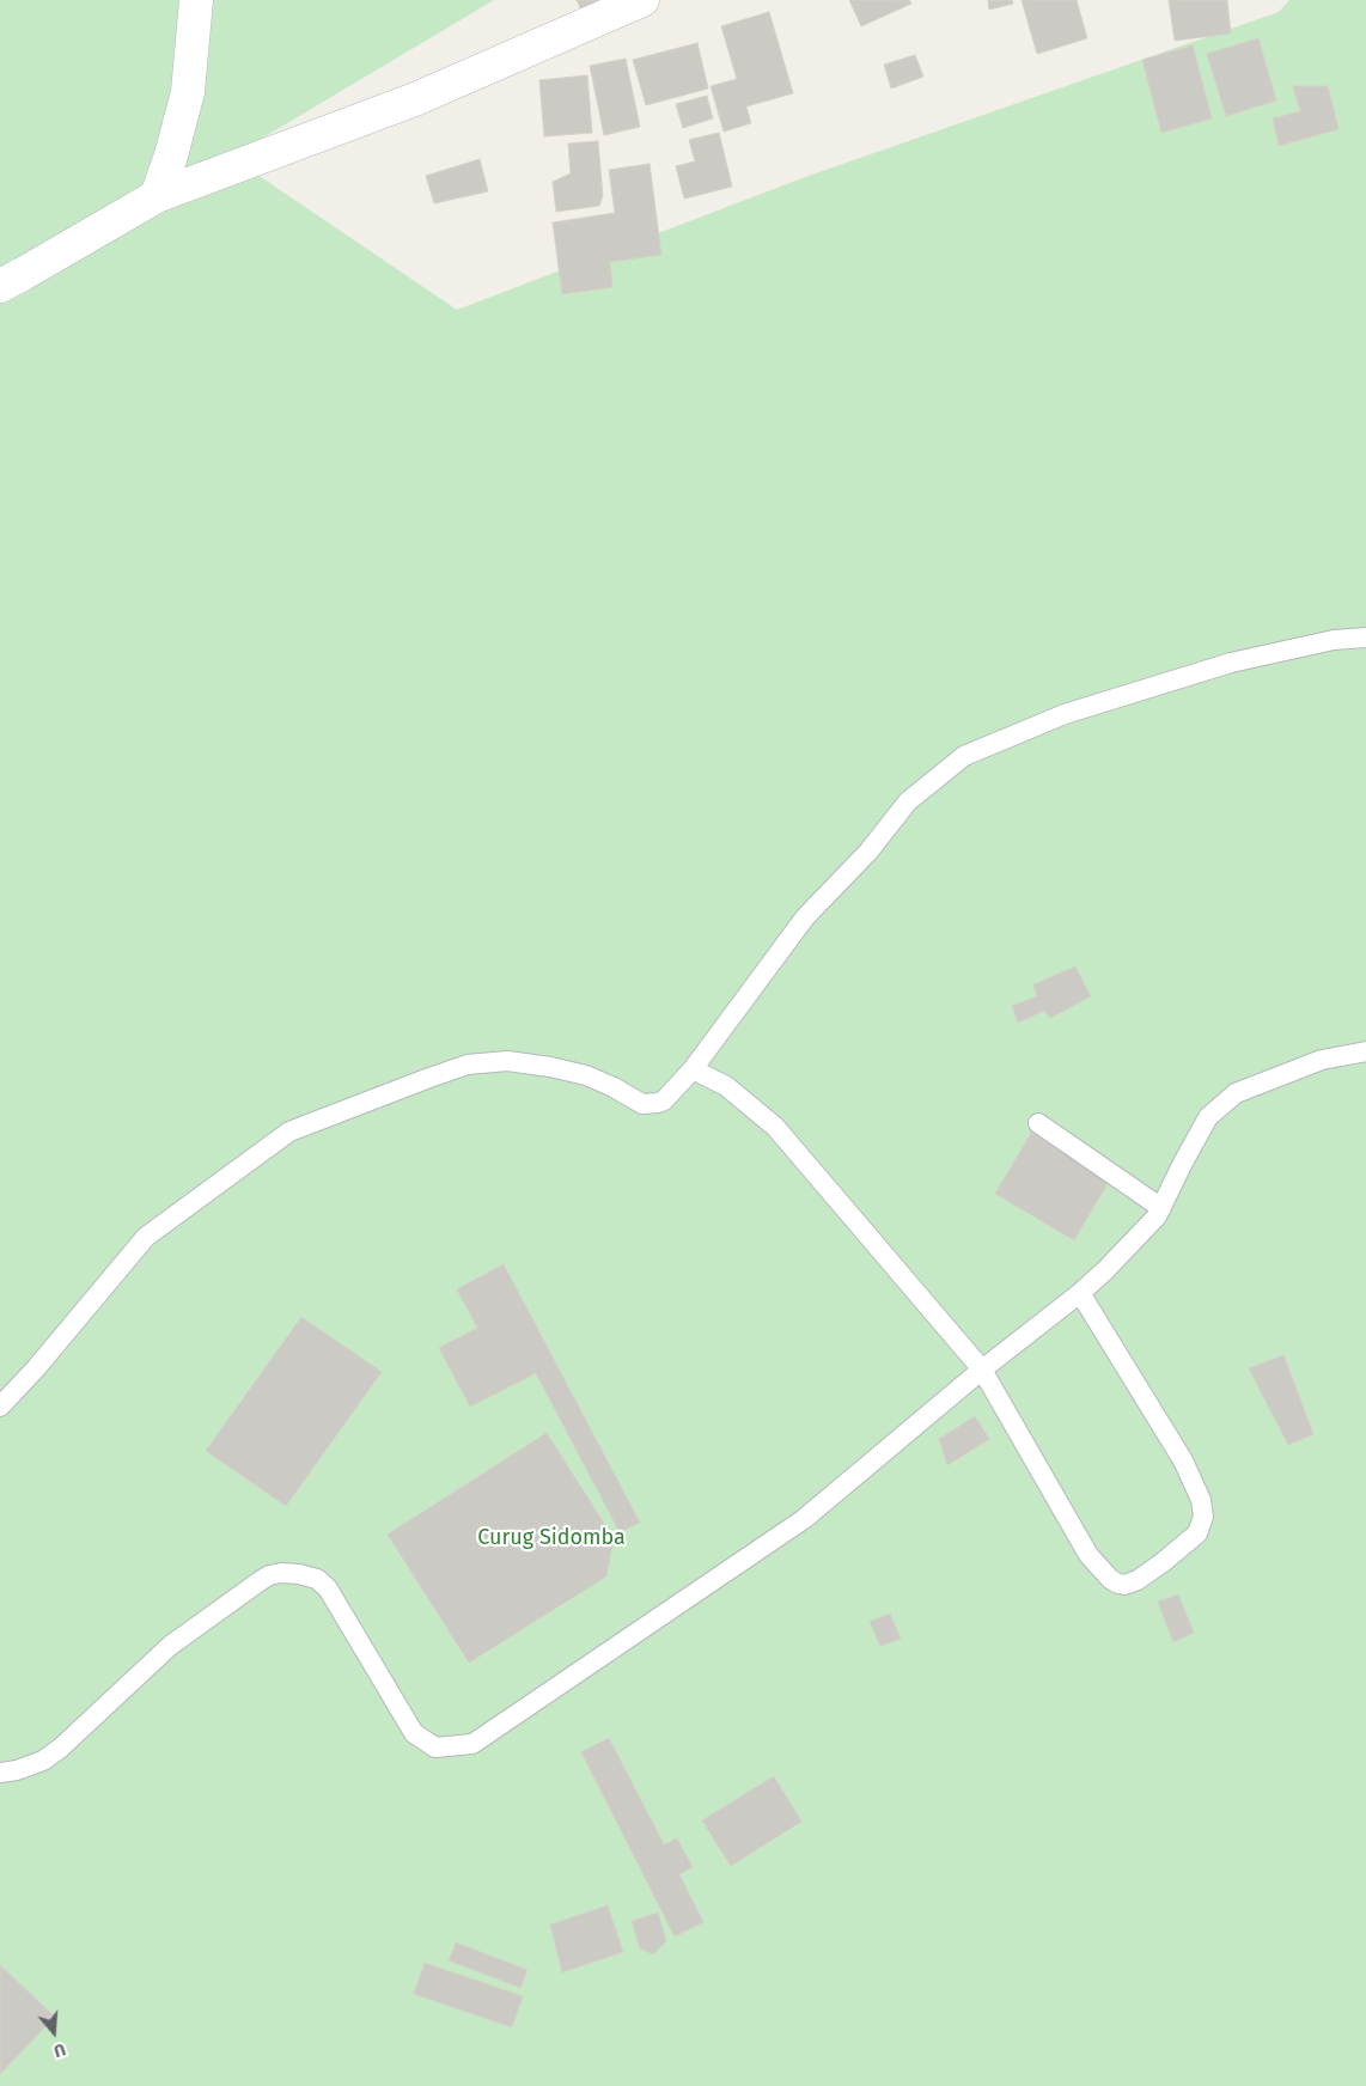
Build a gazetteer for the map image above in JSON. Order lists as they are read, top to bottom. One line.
{"parks":["Curug Sidomba"],"north":"bottom"}
